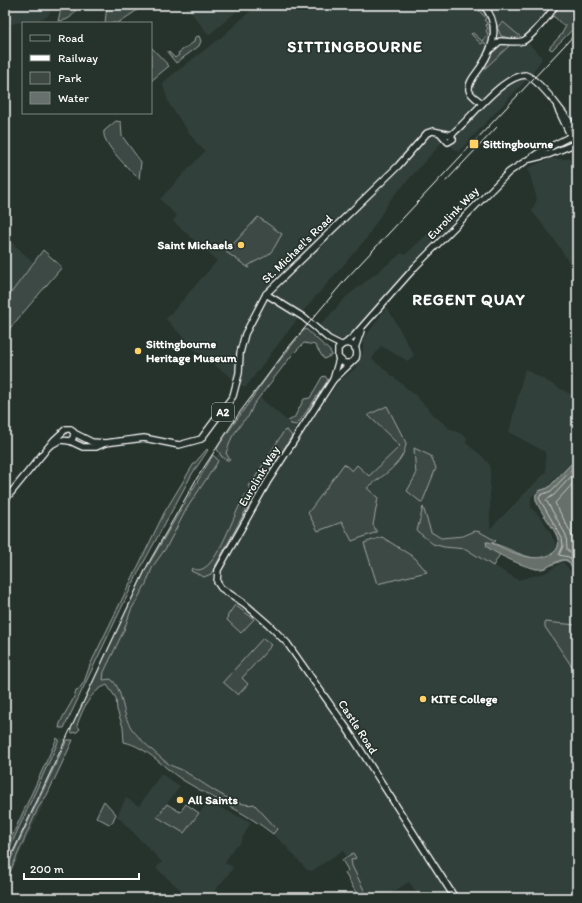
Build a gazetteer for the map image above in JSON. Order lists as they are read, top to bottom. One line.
{"streets":{"main road":["Eurolink Way","St. Michael's Road","A2","Castle Road"]},"crossings":[["Eurolink Way","Castle Road"]],"districts":["SITTINGBOURNE","REGENT QUAY"],"places":{"transit":["Sittingbourne"],"other":["Saint Michaels","Sittingbourne Heritage Museum","KITE College","All Saints"]},"legend":["Road","Railway","Park","Water"],"scale_bar":"200 m"}
